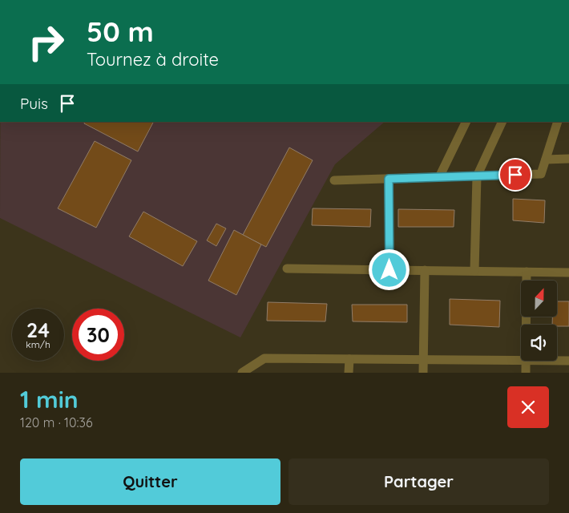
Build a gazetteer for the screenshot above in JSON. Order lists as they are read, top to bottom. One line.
{"north":"top","page":{"turn":["50 m","Tournez à droite"],"then":"Puis","speed":"24 km/h","limit":"30","heading":["1 min","120 m · 10:36"],"buttons":["Quitter","Partager"]}}
